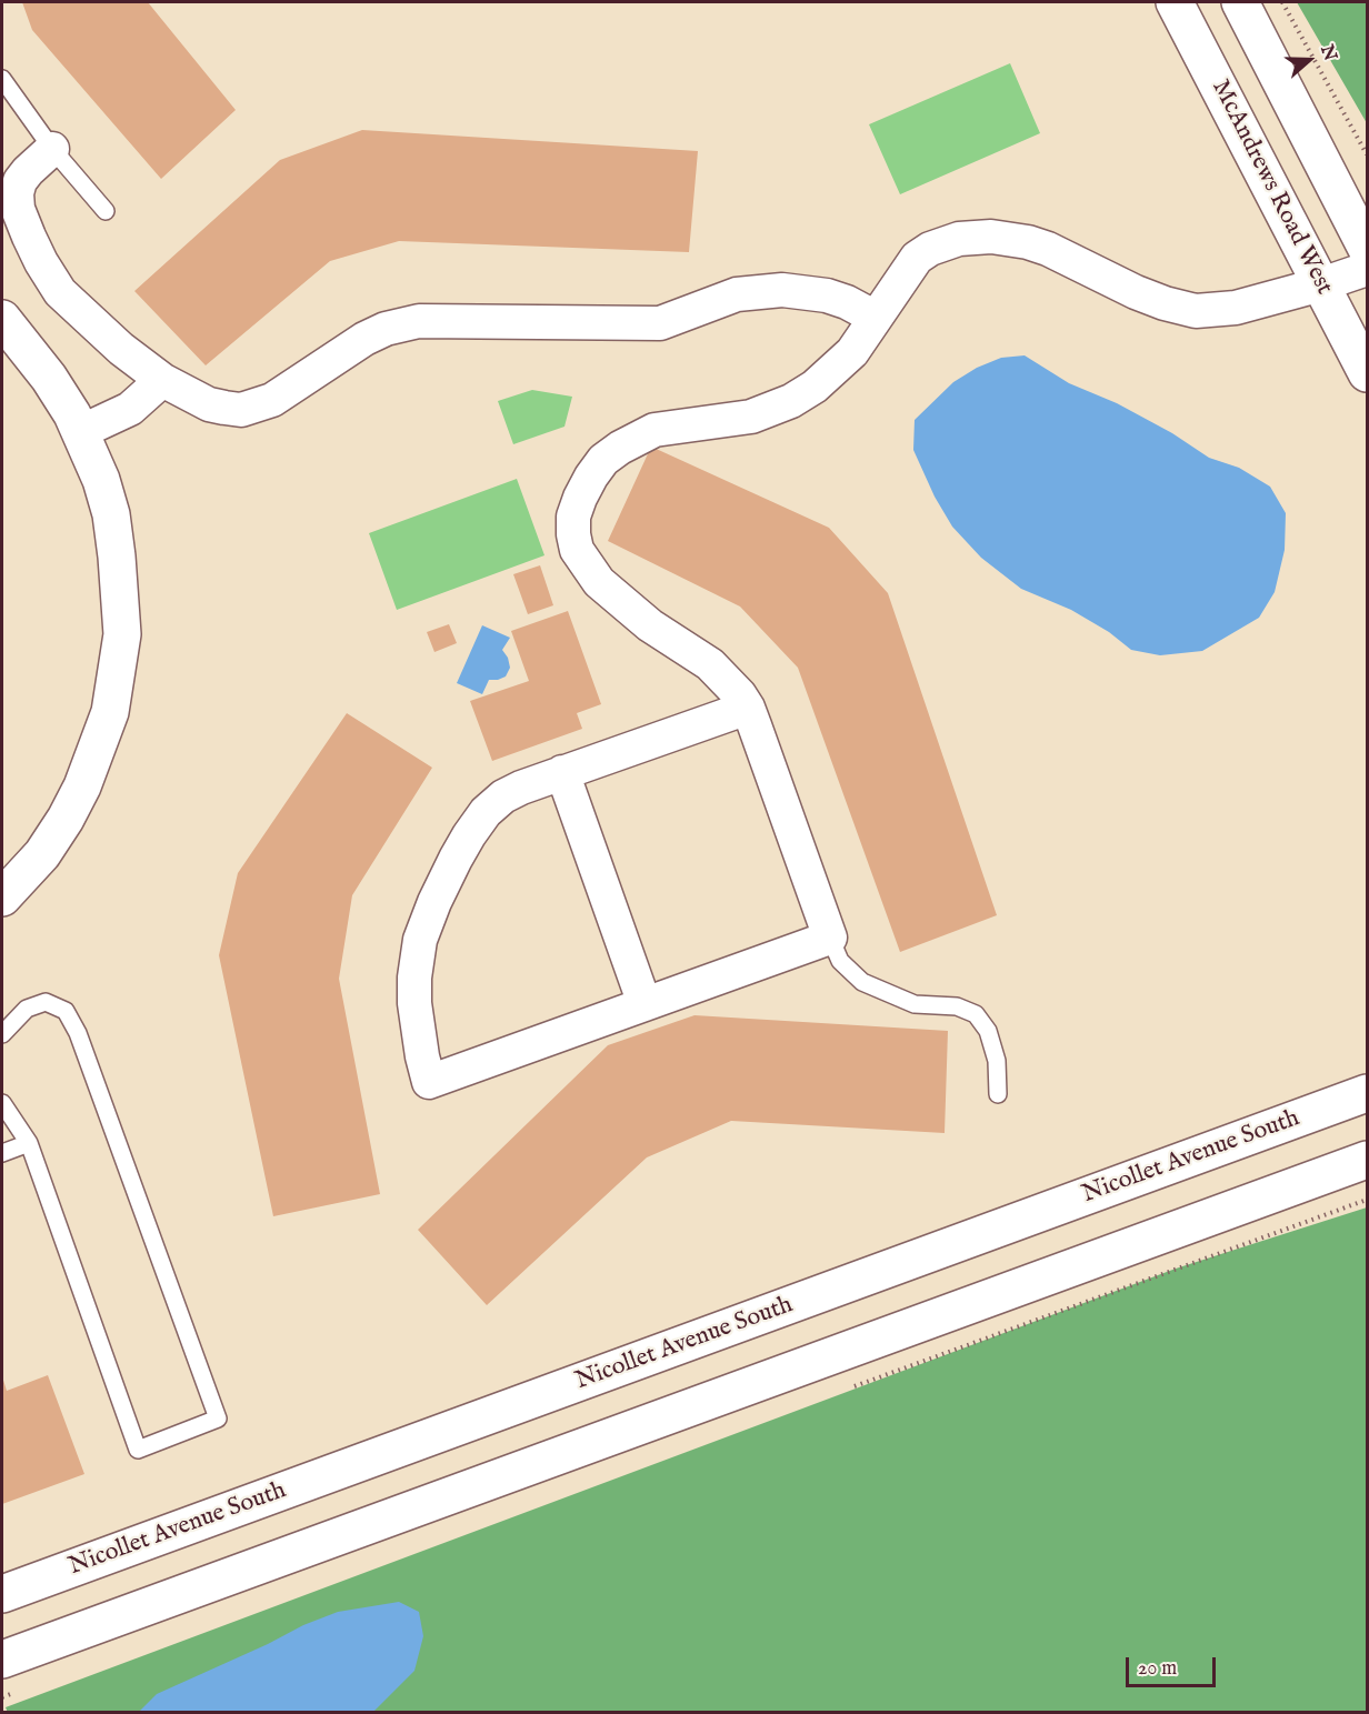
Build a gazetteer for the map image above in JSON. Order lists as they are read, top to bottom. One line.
{"streets":{"main road":["McAndrews Road West","Nicollet Avenue South"]},"scale_bar":"20 m","north":"right"}
